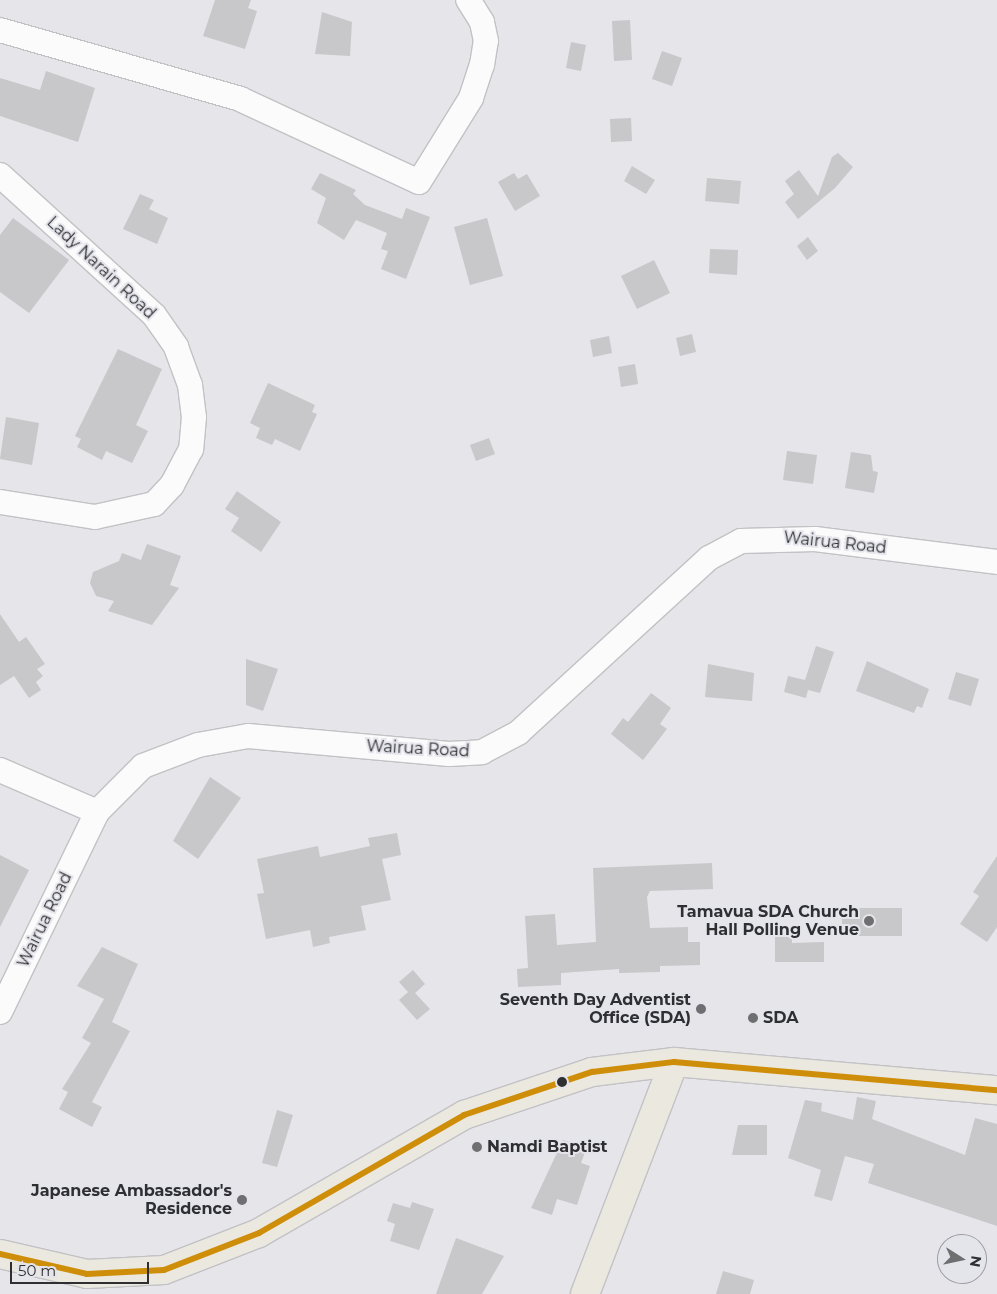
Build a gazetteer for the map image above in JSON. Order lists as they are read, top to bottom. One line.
{"streets":{"street":["Lady Narain Road","Wairua Road"]},"places":["Tamavua SDA Church Hall Polling Venue","Seventh Day Adventist Office (SDA)","SDA","Namdi Baptist","Japanese Ambassador's Residence"],"scale_bar":"50 m","north":"right"}
